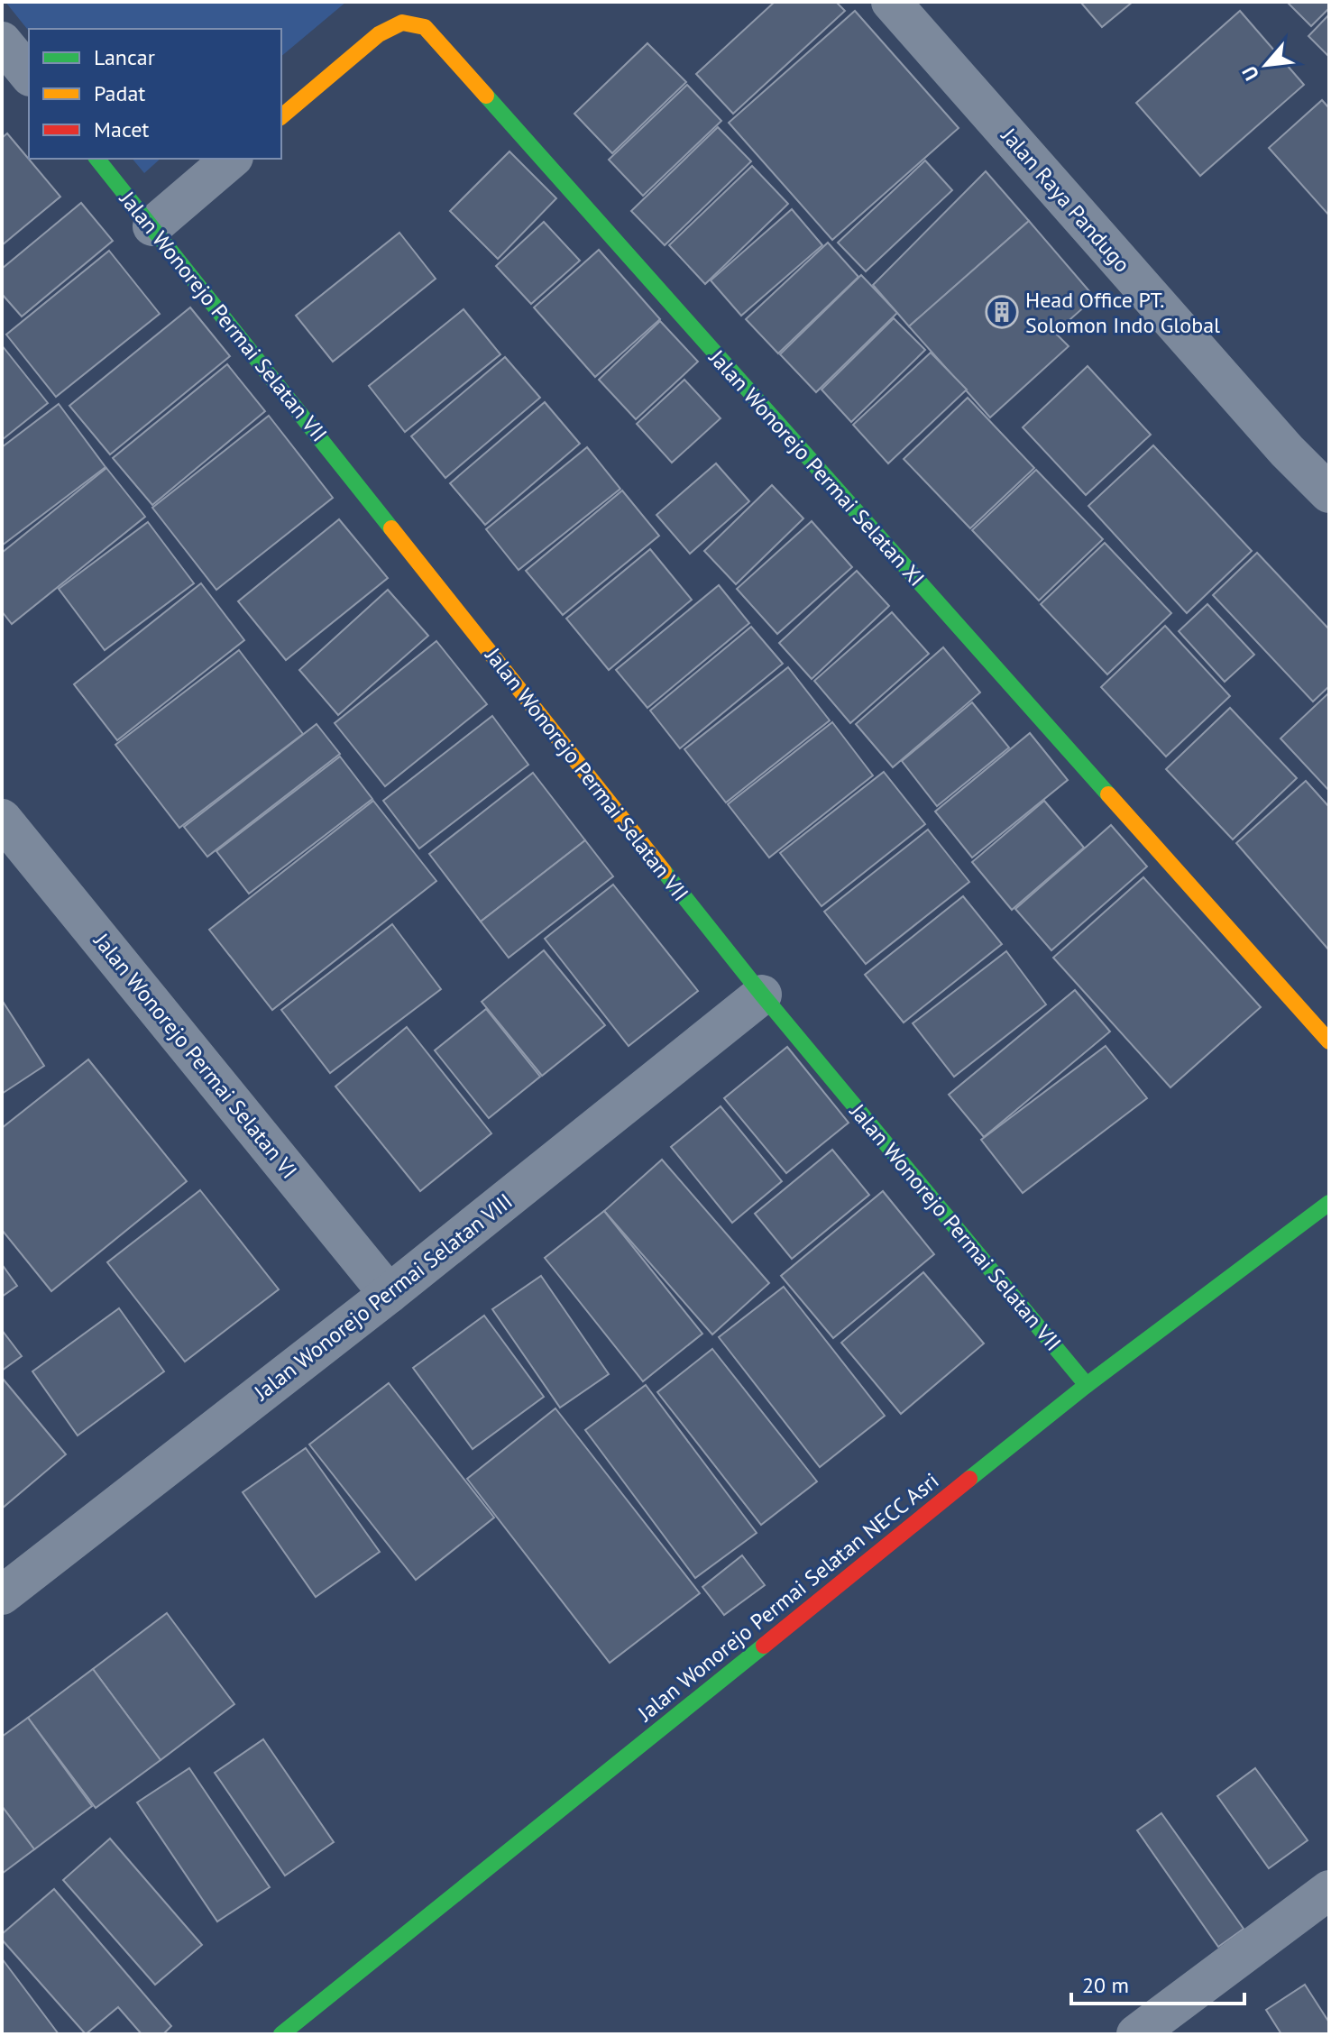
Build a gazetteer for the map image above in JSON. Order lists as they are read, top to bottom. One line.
{"streets":{"street":["Jalan Raya Pandugo","Jalan Wonorejo Permai Selatan VII","Jalan Wonorejo Permai Selatan XI","Jalan Wonorejo Permai Selatan VI","Jalan Wonorejo Permai Selatan VIII","Jalan Wonorejo Permai Selatan NECC Asri"]},"crossings":[["Jalan Wonorejo Permai Selatan VII","Jalan Wonorejo Permai Selatan VIII"],["Jalan Wonorejo Permai Selatan VII","Jalan Wonorejo Permai Selatan NECC Asri"],["Jalan Wonorejo Permai Selatan VI","Jalan Wonorejo Permai Selatan VIII"]],"places":{"building":["Head Office PT. Solomon Indo Global"]},"legend":["Lancar","Padat","Macet"],"scale_bar":"20 m","north":"bottom left"}
